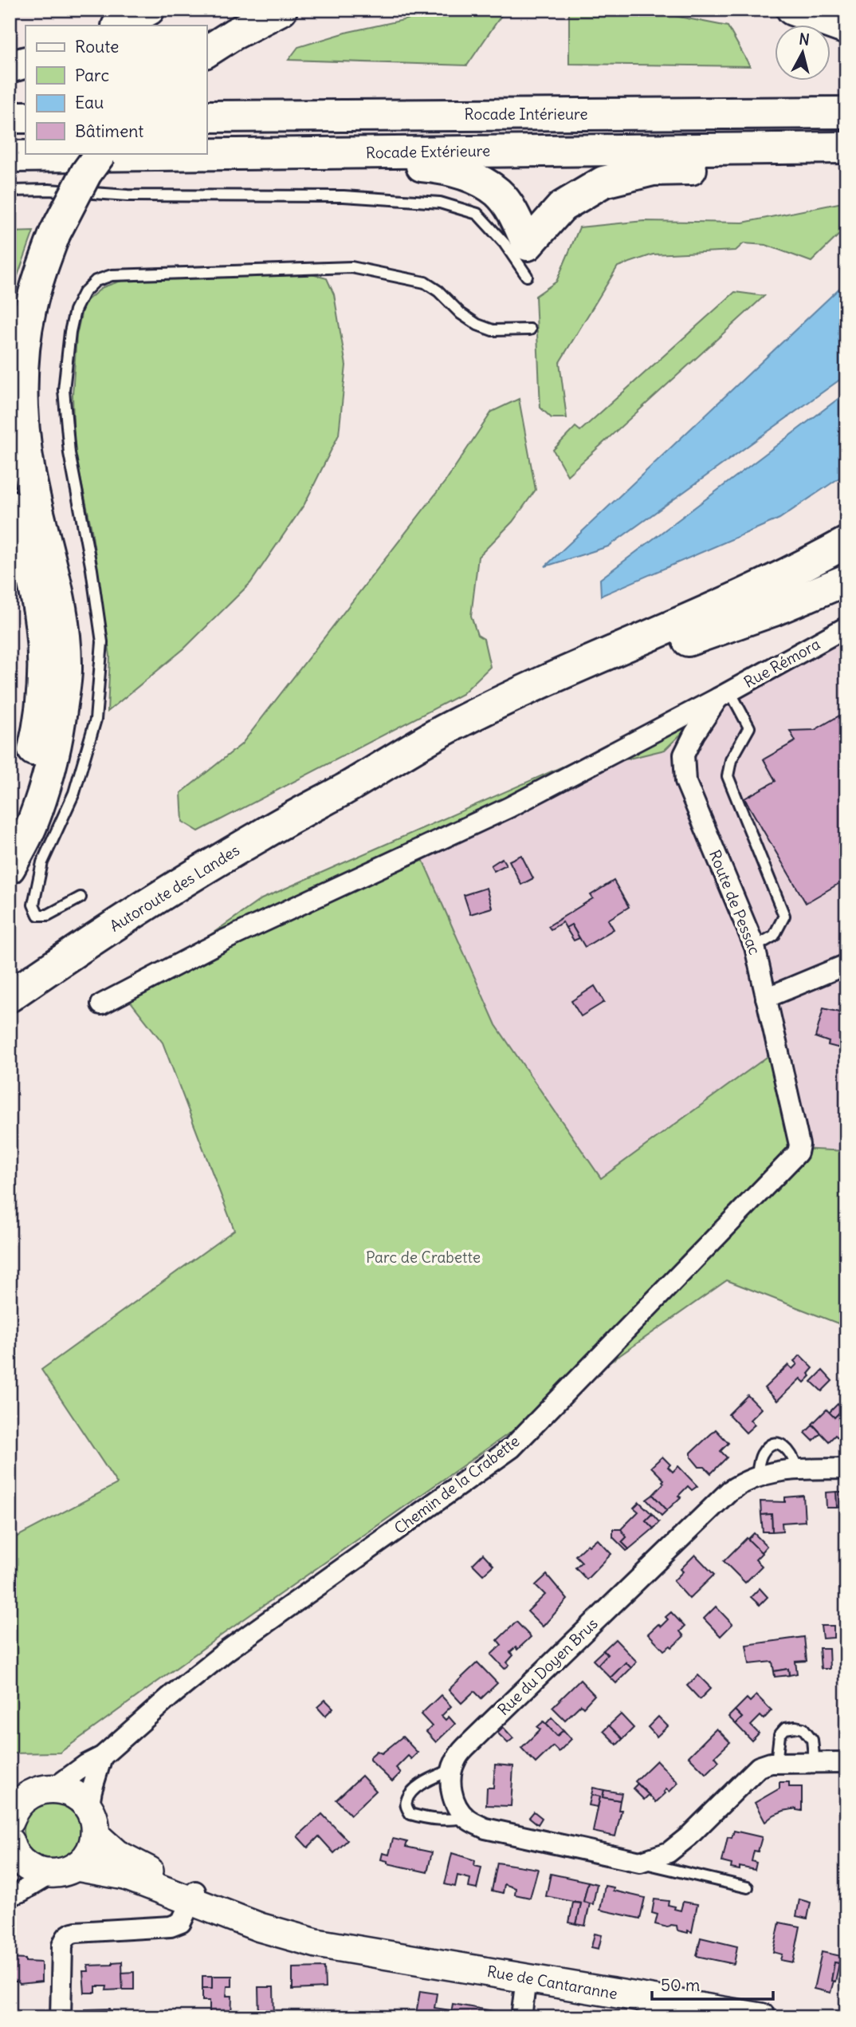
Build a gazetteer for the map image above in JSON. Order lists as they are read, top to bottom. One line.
{"streets":{"highway":["Rocade Intérieure","Rocade Extérieure","Autoroute des Landes"],"street":["Rue Rémora","Route de Pessac","Chemin de la Crabette","Rue du Doyen Brus","Rue de Cantaranne"]},"crossings":[["Rue Rémora","Route de Pessac"],["Route de Pessac","Chemin de la Crabette"],["Chemin de la Crabette","Rue de Cantaranne"]],"parks":["Parc de Crabette"],"legend":["Route","Parc","Eau","Bâtiment"],"scale_bar":"50 m","north":"top"}
